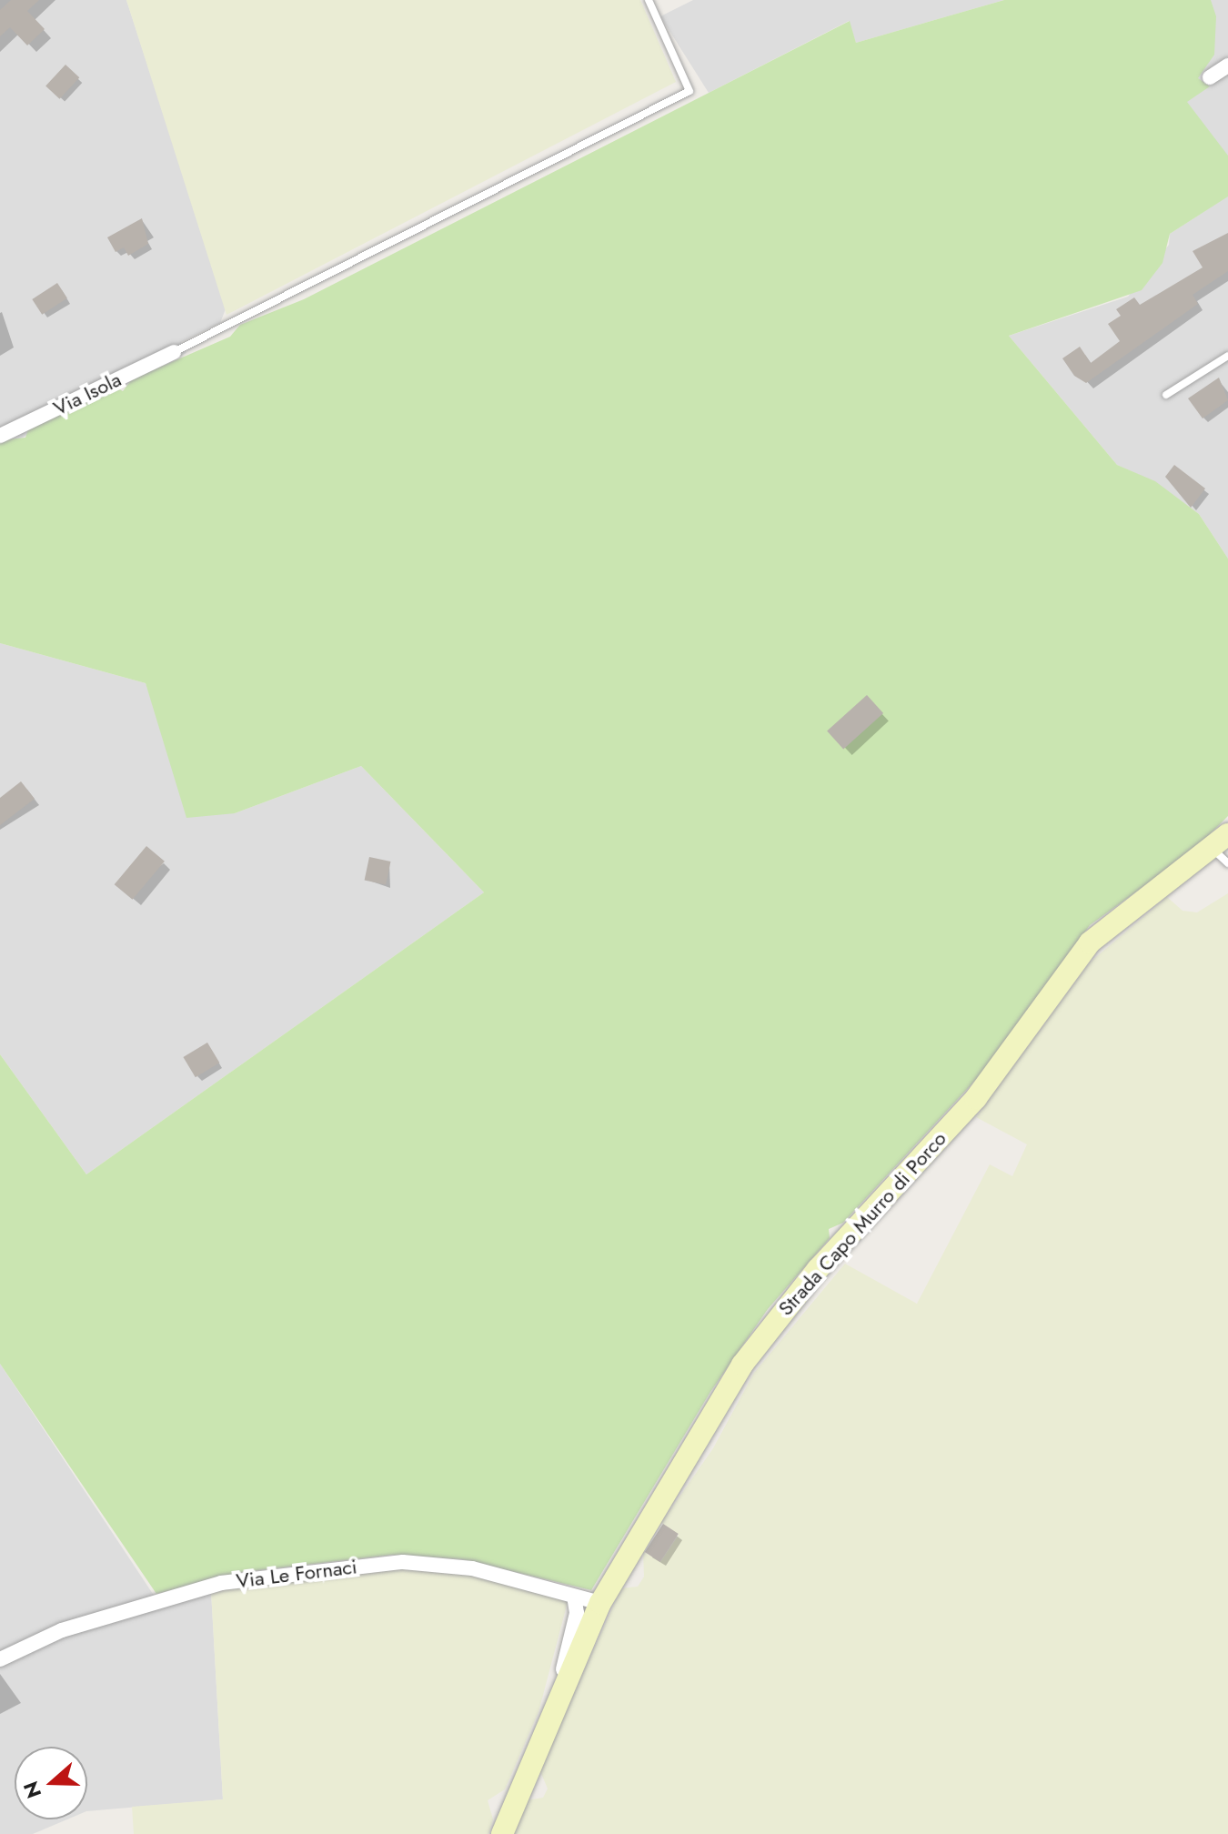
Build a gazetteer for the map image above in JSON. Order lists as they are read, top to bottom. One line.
{"streets":{"street":["Via Isola","Strada Capo Murro di Porco","Via Le Fornaci"]},"crossings":[["Strada Capo Murro di Porco","Via Le Fornaci"]],"north":"left"}
